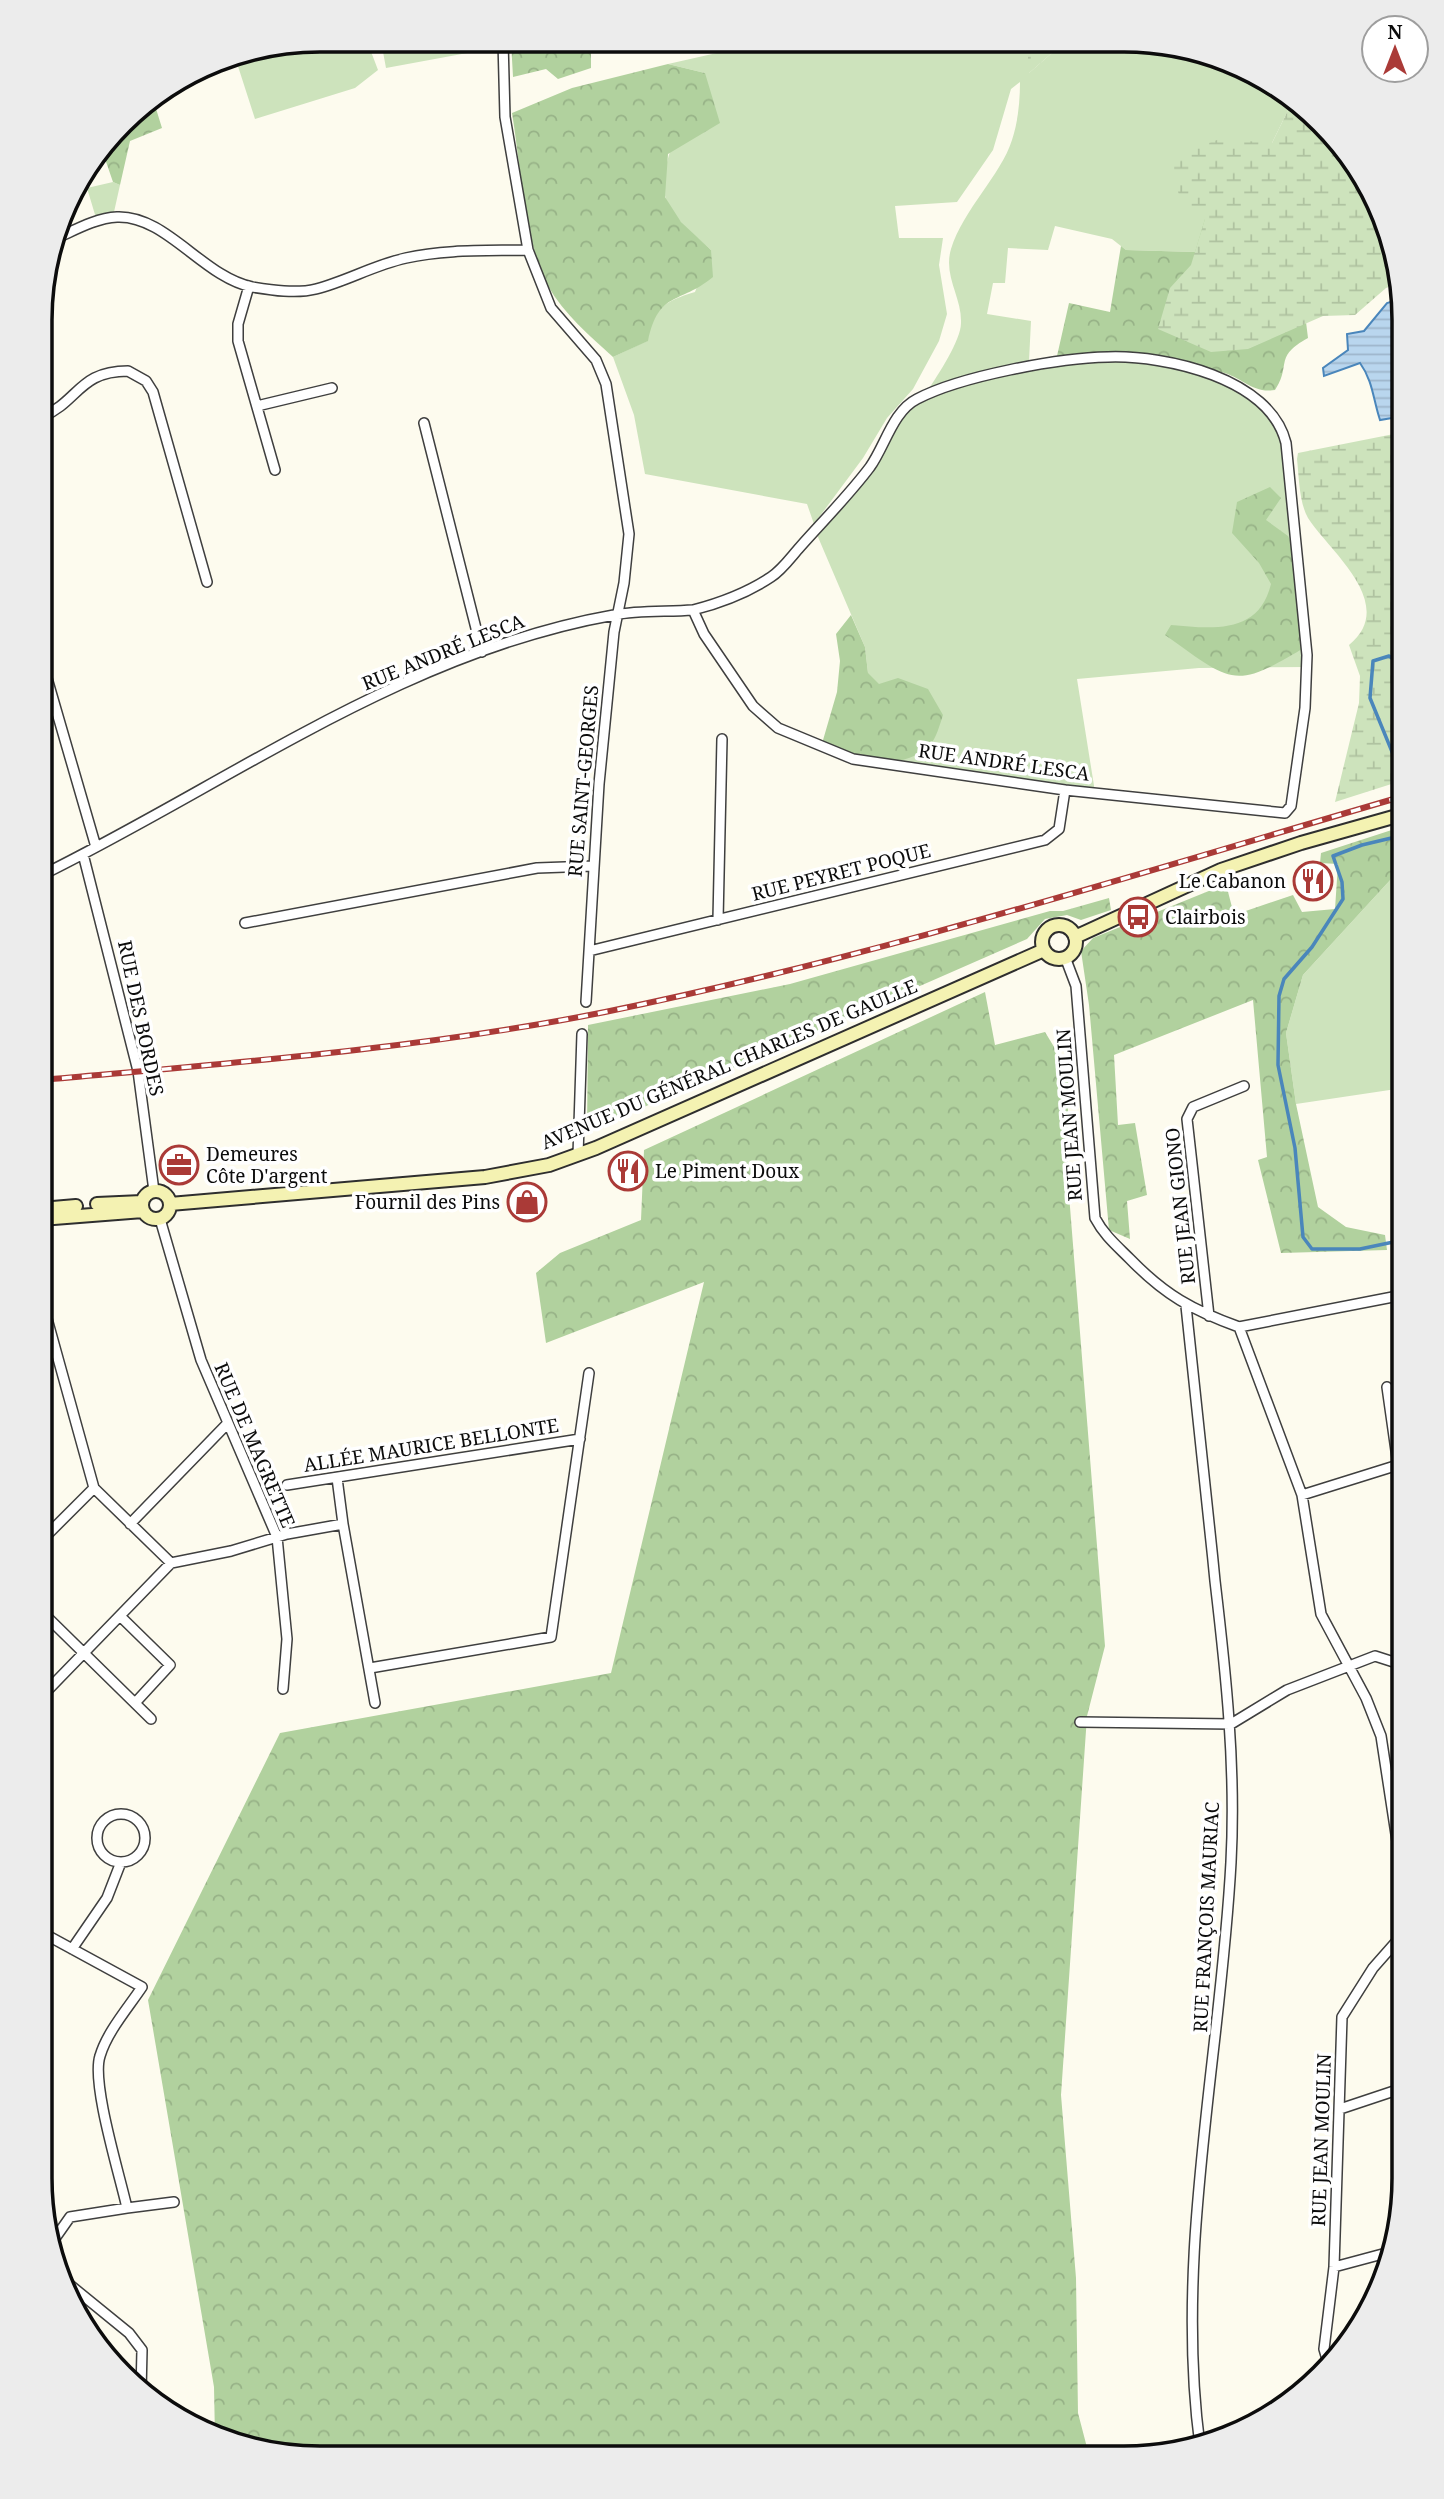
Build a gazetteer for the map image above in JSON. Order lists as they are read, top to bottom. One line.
{"streets":{"main road":["AVENUE DU GÉNÉRAL CHARLES DE GAULLE"],"street":["RUE ANDRÉ LESCA","RUE SAINT-GEORGES","RUE PEYRET POQUE","RUE DES BORDES","RUE JEAN MOULIN","RUE JEAN GIONO","RUE DE MAGRETTE","ALLÉE MAURICE BELLONTE","RUE FRANÇOIS MAURIAC"]},"crossings":[["RUE ANDRÉ LESCA","RUE SAINT-GEORGES"],["RUE ANDRÉ LESCA","RUE PEYRET POQUE"],["RUE ANDRÉ LESCA","RUE DES BORDES"],["RUE SAINT-GEORGES","RUE PEYRET POQUE"],["RUE DES BORDES","AVENUE DU GÉNÉRAL CHARLES DE GAULLE"],["RUE DES BORDES","RUE DE MAGRETTE"],["AVENUE DU GÉNÉRAL CHARLES DE GAULLE","RUE JEAN MOULIN"],["AVENUE DU GÉNÉRAL CHARLES DE GAULLE","RUE DE MAGRETTE"],["RUE JEAN MOULIN","RUE JEAN GIONO"],["RUE JEAN MOULIN","RUE FRANÇOIS MAURIAC"]],"places":{"restaurant":["Le Cabanon","Le Piment Doux"],"bus stop":["Clairbois"],"office":["Demeures Côte D'argent"],"shop":["Fournil des Pins"]},"north":"top"}
